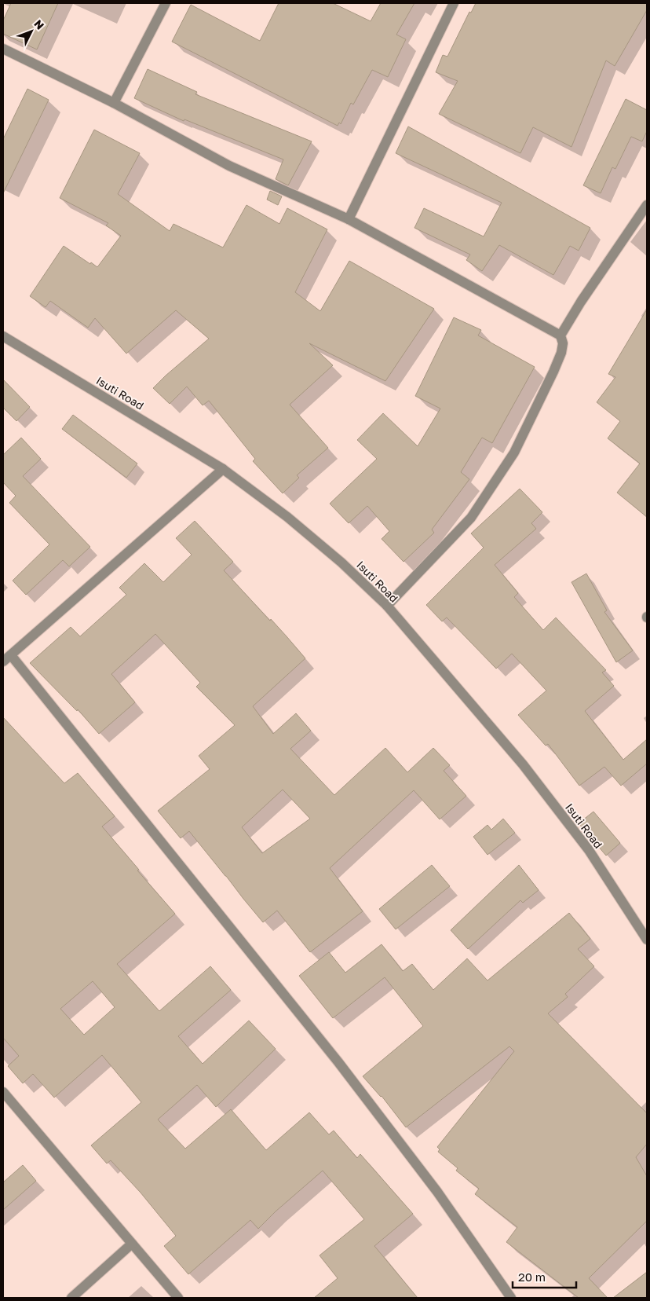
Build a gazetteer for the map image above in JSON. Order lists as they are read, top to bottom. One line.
{"streets":{"street":["Isuti Road"]},"scale_bar":"20 m","north":"top right"}
